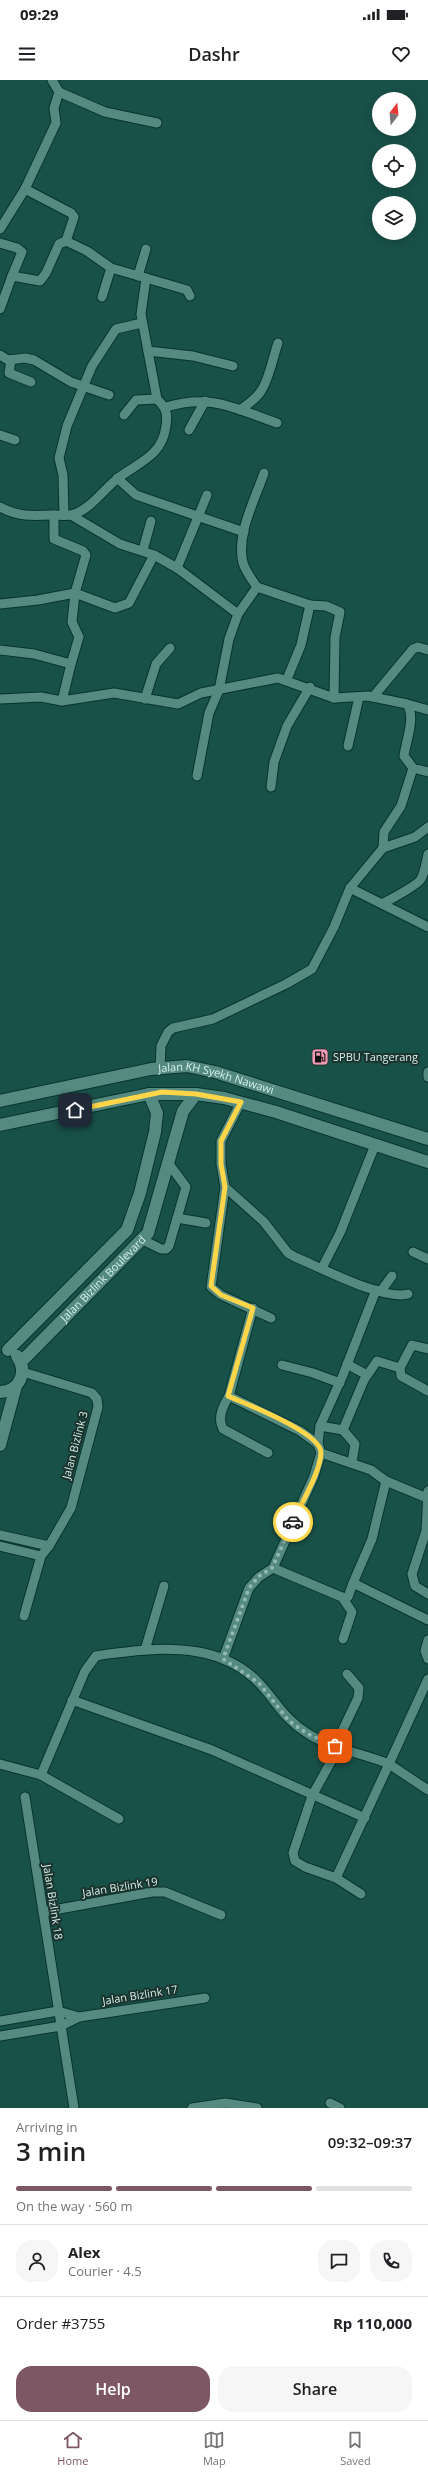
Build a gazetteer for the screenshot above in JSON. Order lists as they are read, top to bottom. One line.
{"streets":{"main road":["Jalan KH Syekh Nawawi","Jalan Bizlink Boulevard"],"street":["Jalan Bizlink 3","Jalan Bizlink 19","Jalan Bizlink 18","Jalan Bizlink 17"]},"crossings":[["Jalan KH Syekh Nawawi","Jalan Bizlink Boulevard"],["Jalan Bizlink Boulevard","Jalan Bizlink 3"],["Jalan Bizlink 19","Jalan Bizlink 18"]],"places":{"fuel station":["SPBU Tangerang"]},"north":"top","page":{"status":"09:29","header":"Dashr","heading":["3 min","Arriving in","09:32–09:37"],"panel":["Alex","Courier · 4.5","Order #3755","Rp 110,000"],"bar":"On the way · 560 m","buttons":["Help","Share"],"tabs":["Home","Map","Saved"]}}
